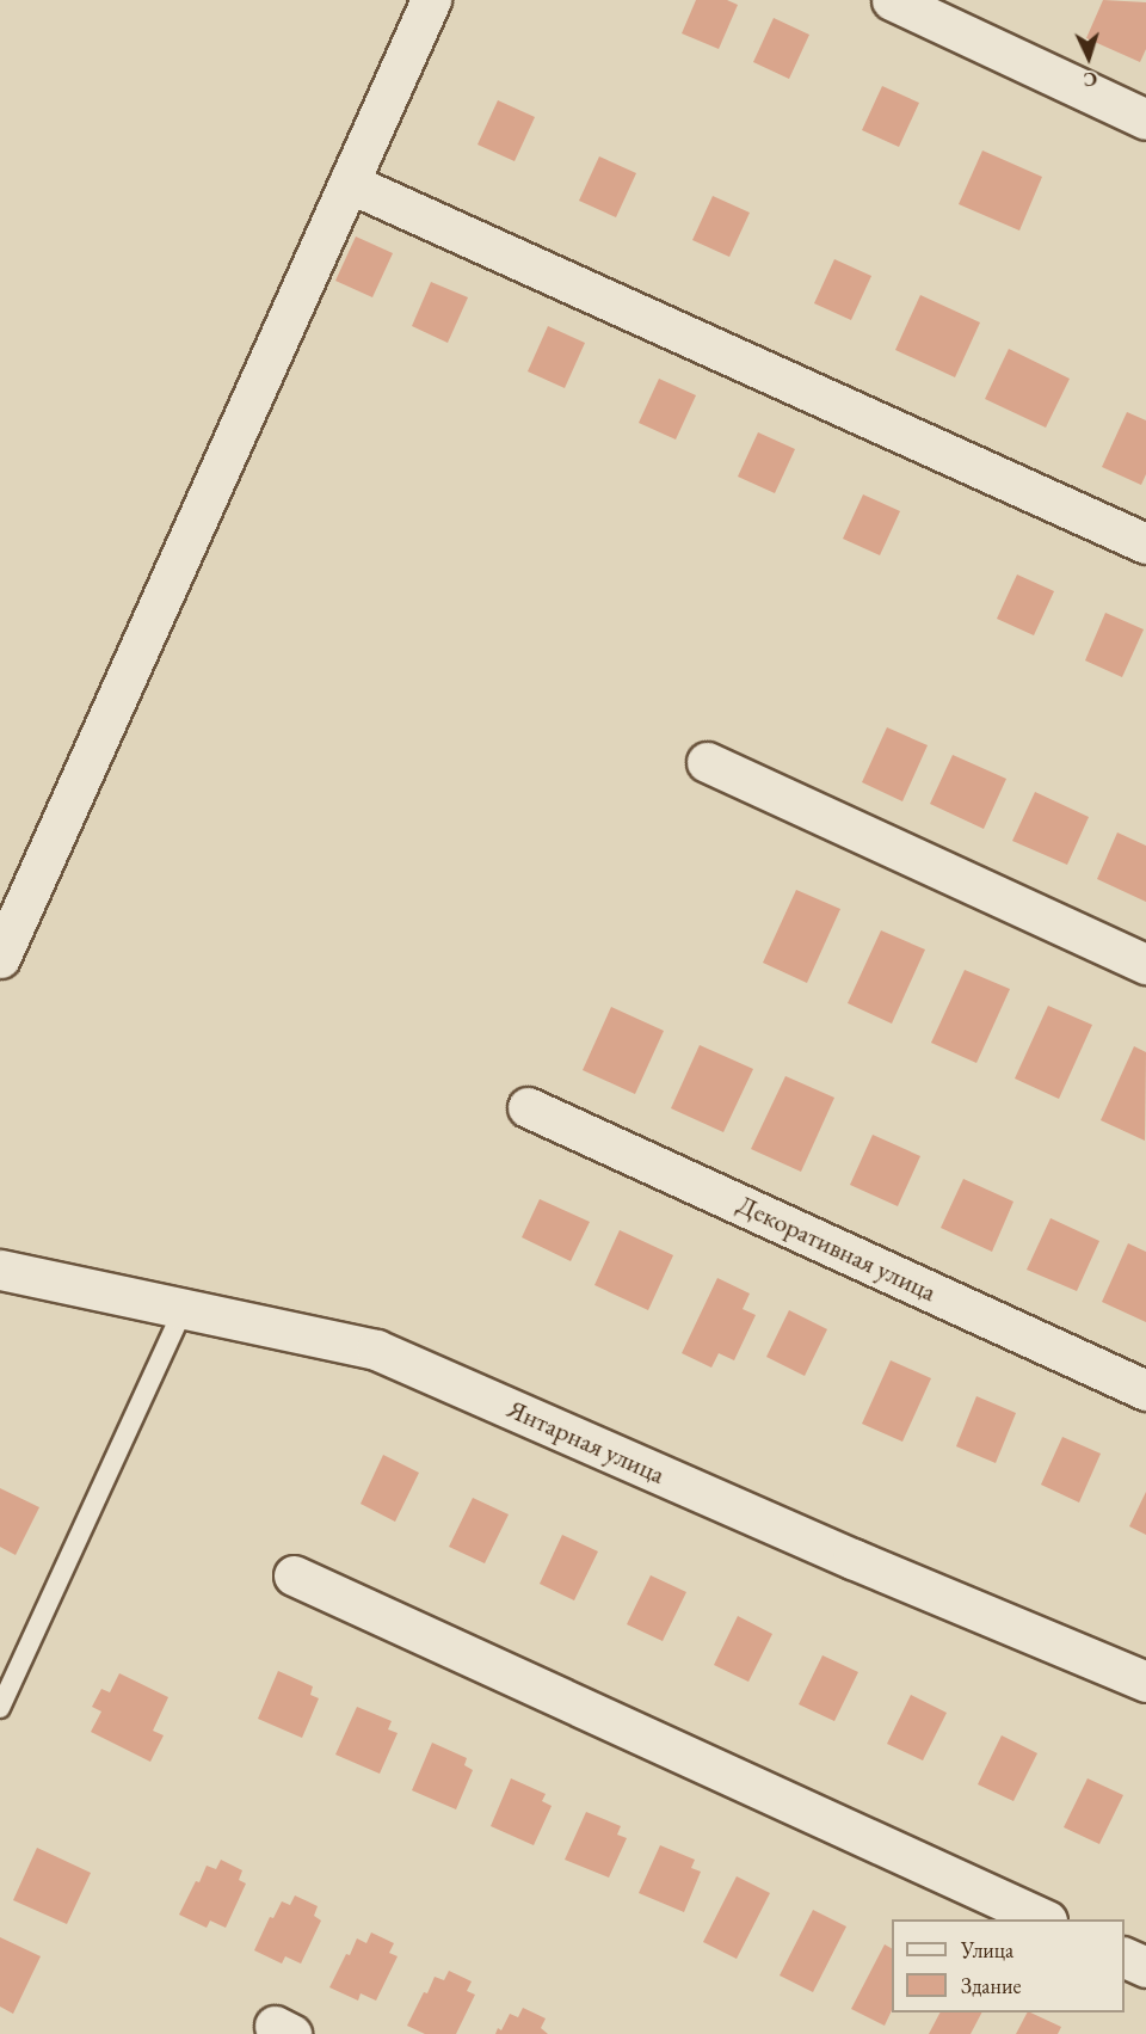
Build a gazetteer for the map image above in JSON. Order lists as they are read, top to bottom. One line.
{"streets":{"street":["Декоративная улица","Янтарная улица"]},"legend":["Улица","Здание"],"north":"bottom"}
